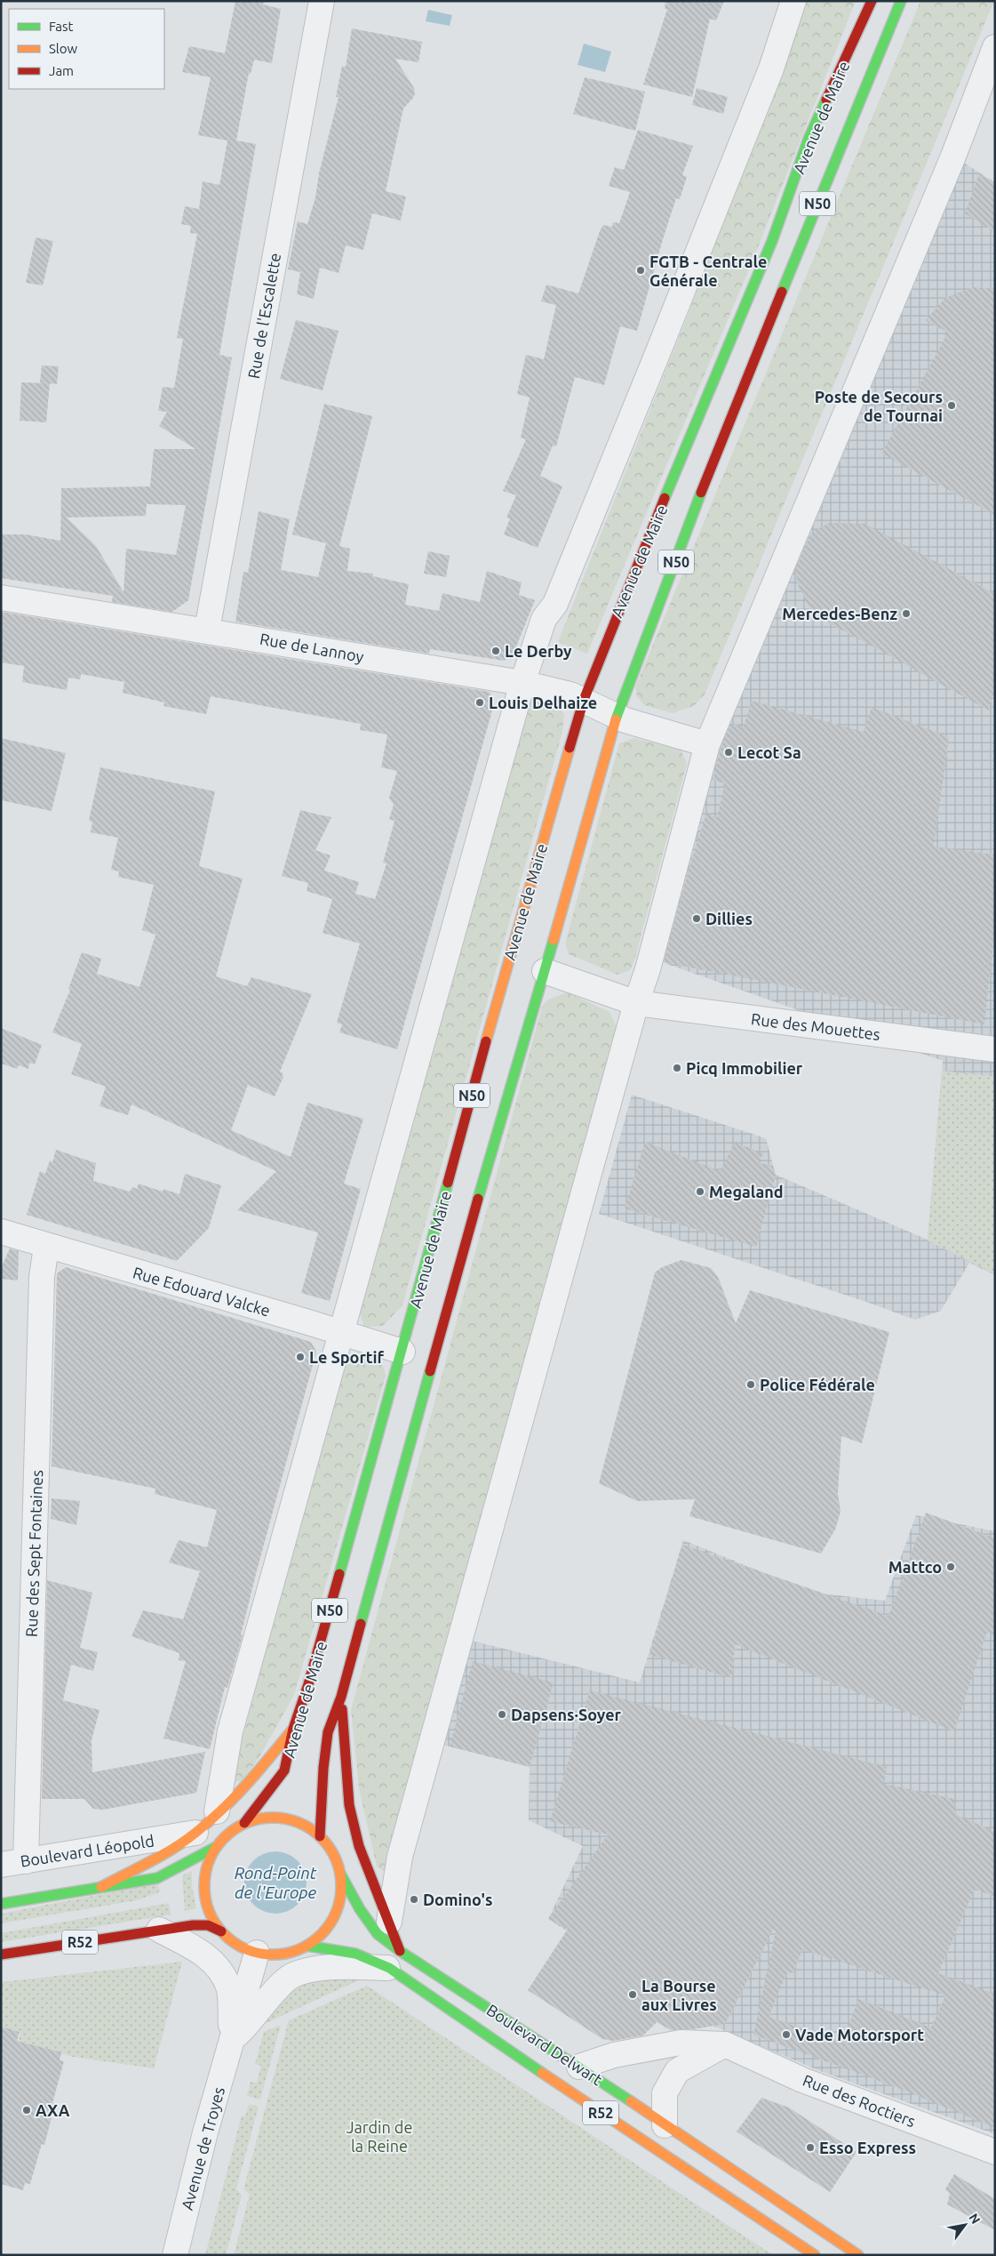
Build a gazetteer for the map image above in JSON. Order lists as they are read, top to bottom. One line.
{"streets":{"main road":["Avenue de Maire","N50","R52","Boulevard Delwart"],"street":["Rue de l'Escalette","Rue de Lannoy","Rue des Mouettes","Rue Edouard Valcke","Rue des Sept Fontaines","Boulevard Léopold","Rue des Roctiers","Avenue de Troyes"]},"crossings":[["Avenue de Maire","Rue de Lannoy"],["Avenue de Maire","Rue Edouard Valcke"],["Avenue de Maire","R52"],["Avenue de Maire","Boulevard Delwart"],["Avenue de Maire","Avenue de Troyes"],["Rue de l'Escalette","Rue de Lannoy"],["Rue Edouard Valcke","Rue des Sept Fontaines"],["Rue des Sept Fontaines","Boulevard Léopold"],["R52","Boulevard Delwart"],["R52","Avenue de Troyes"],["Boulevard Delwart","Rue des Roctiers"],["Boulevard Delwart","Avenue de Troyes"]],"water":["Rond-Point de l'Europe"],"parks":["Jardin de la Reine"],"places":["FGTB - Centrale Générale","Poste de Secours de Tournai","Mercedes-Benz","Le Derby","Louis Delhaize","Lecot Sa","Dillies","Picq Immobilier","Megaland","Le Sportif","Police Fédérale","Mattco","Dapsens·Soyer","Domino's","La Bourse aux Livres","Vade Motorsport","AXA","Esso Express"],"legend":["Fast","Slow","Jam"],"north":"top right"}
